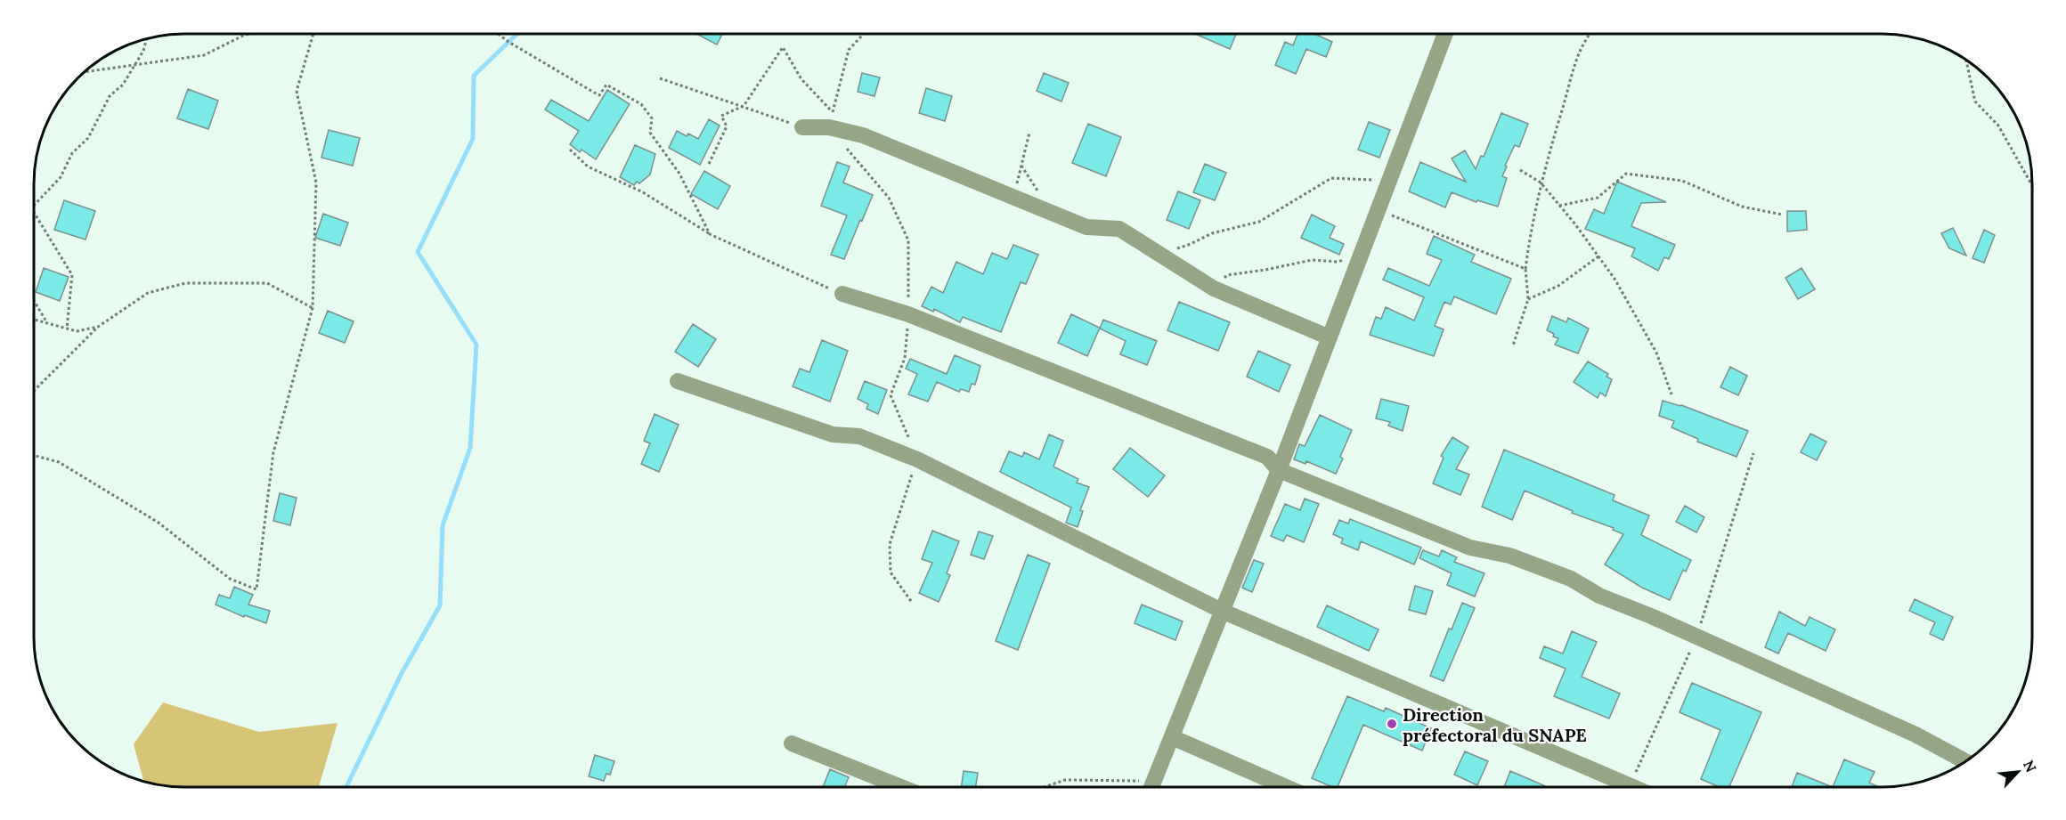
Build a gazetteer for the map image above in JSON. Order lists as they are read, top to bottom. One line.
{"places":["Direction préfectoral du SNAPE"],"north":"top right"}
